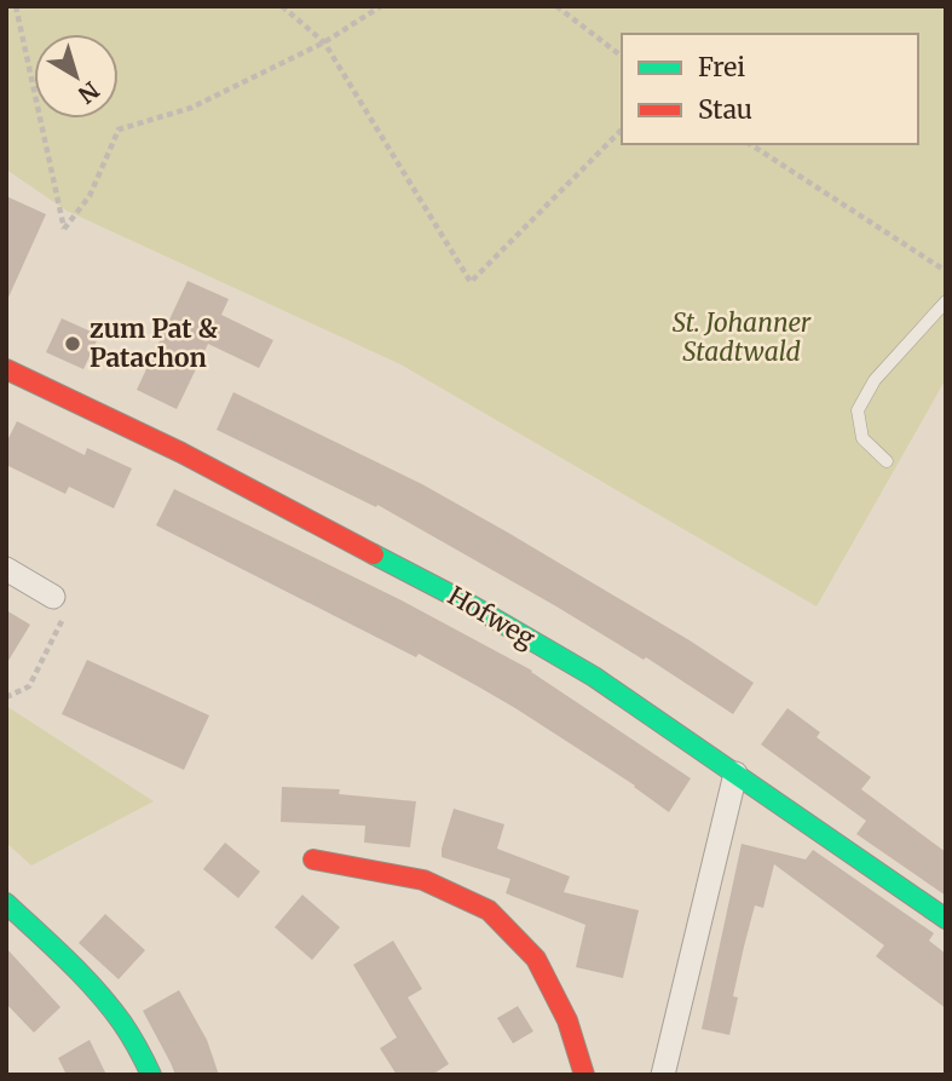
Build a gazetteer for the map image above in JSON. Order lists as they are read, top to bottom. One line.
{"streets":{"street":["Hofweg"]},"parks":["St. Johanner Stadtwald"],"places":["zum Pat & Patachon"],"legend":["Frei","Stau"],"north":"bottom right"}
